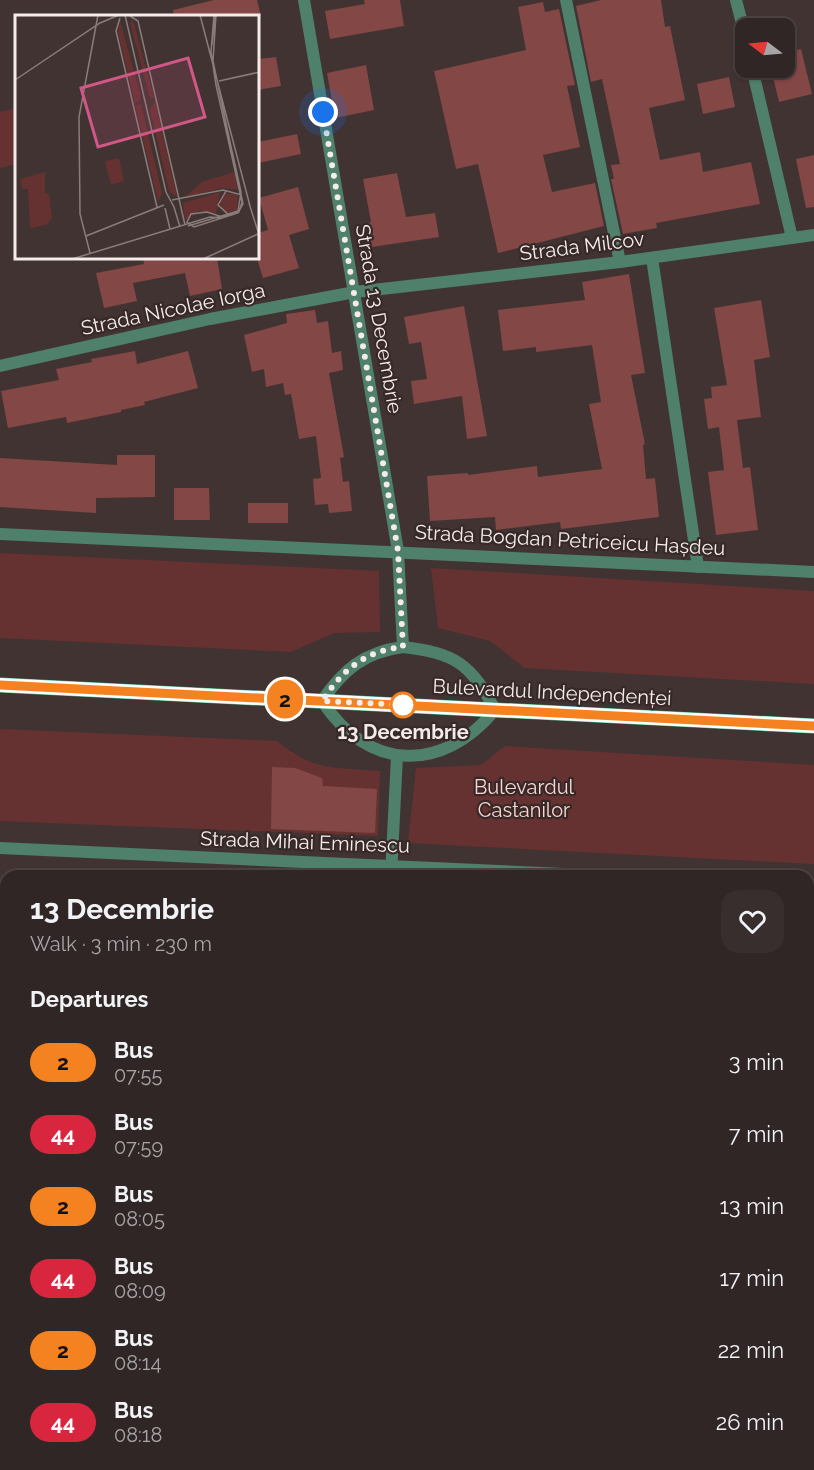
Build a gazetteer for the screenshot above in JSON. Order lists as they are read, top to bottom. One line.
{"streets":{"main road":["Bulevardul Independenței"],"street":["Strada Milcov","Strada Nicolae Iorga","Strada 13 Decembrie","Strada Bogdan Petriceicu Hașdeu","Strada Mihai Eminescu"]},"crossings":[["Strada Milcov","Strada Nicolae Iorga"],["Strada Milcov","Strada 13 Decembrie"],["Strada Nicolae Iorga","Strada 13 Decembrie"],["Strada 13 Decembrie","Strada Bogdan Petriceicu Hașdeu"]],"parks":["Bulevardul Castanilor"],"places":["13 Decembrie"],"lines":["bus line 2"],"north":"left","page":{"on_map":"2","heading":[["13 Decembrie","Walk · 3 min · 230 m"],"Departures"],"list":[{"mark":"2","name":"Bus","note":"07:55","value":"3 min"},{"mark":"44","name":"Bus","note":"07:59","value":"7 min"},{"mark":"2","name":"Bus","note":"08:05","value":"13 min"},{"mark":"44","name":"Bus","note":"08:09","value":"17 min"},{"mark":"2","name":"Bus","note":"08:14","value":"22 min"},{"mark":"44","name":"Bus","note":"08:18","value":"26 min"}]}}
